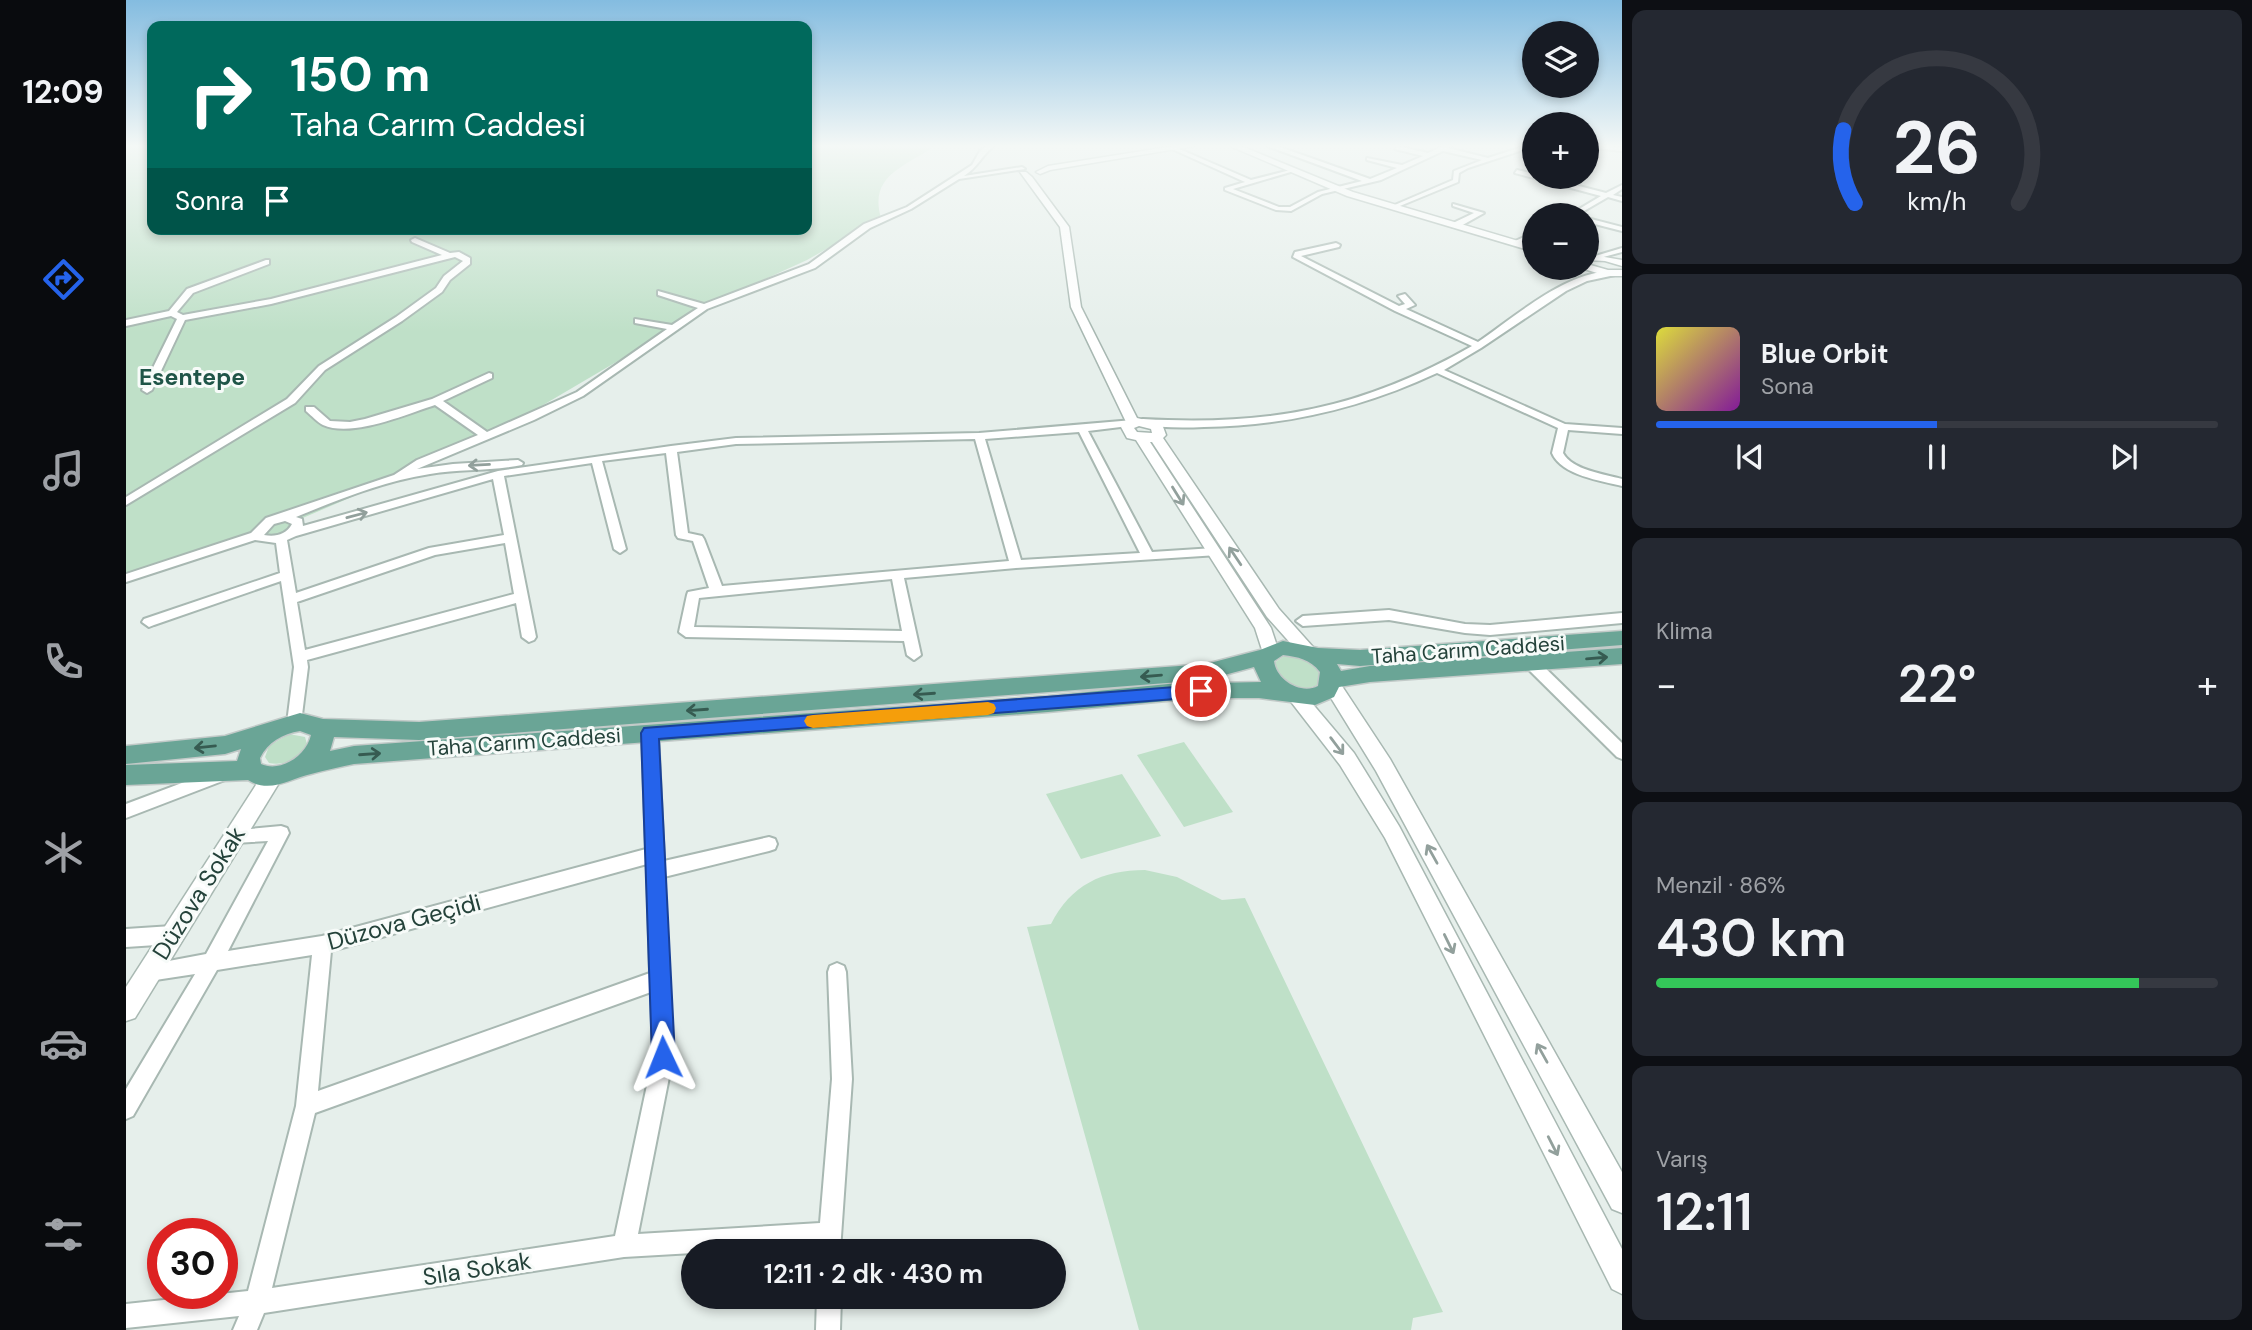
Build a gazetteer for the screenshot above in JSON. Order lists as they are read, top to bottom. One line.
{"streets":{"main road":["Taha Carım Caddesi"],"street":["Düzova Sokak","Düzova Geçidi","Sıla Sokak"]},"crossings":[["Taha Carım Caddesi","Düzova Sokak"],["Düzova Sokak","Düzova Geçidi"]],"districts":["Esentepe"],"page":{"tabs":"12:09","map_buttons":["+","−"],"turn":["150 m","Taha Carım Caddesi"],"then":"Sonra","song":["Blue Orbit","Sona"],"tile":["Klima",["Menzil · 86%","430 km"],["Varış","12:11"]],"heat":["−","22°","+"],"limit":"30","trip":"12:11 · 2 dk · 430 m","gauge":["26","km/h"]}}
